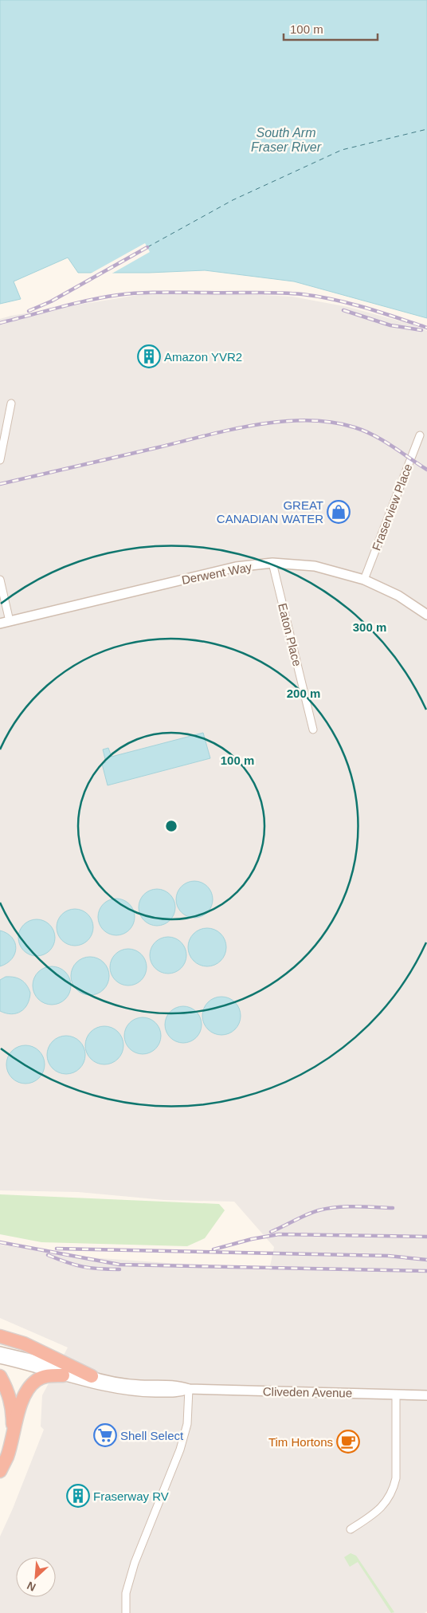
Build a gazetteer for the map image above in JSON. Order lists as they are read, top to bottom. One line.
{"streets":{"street":["Fraserview Place","Derwent Way","Eaton Place","Cliveden Avenue"]},"crossings":[["Fraserview Place","Derwent Way"],["Derwent Way","Eaton Place"]],"water":["South Arm Fraser River"],"places":{"building":["Amazon YVR2","Fraserway RV"],"shop":["GREAT CANADIAN WATER"],"supermarket":["Shell Select"],"cafe":["Tim Hortons"]},"scale_bar":"100 m","north":"bottom left","rings":["300 m","200 m","100 m"]}
